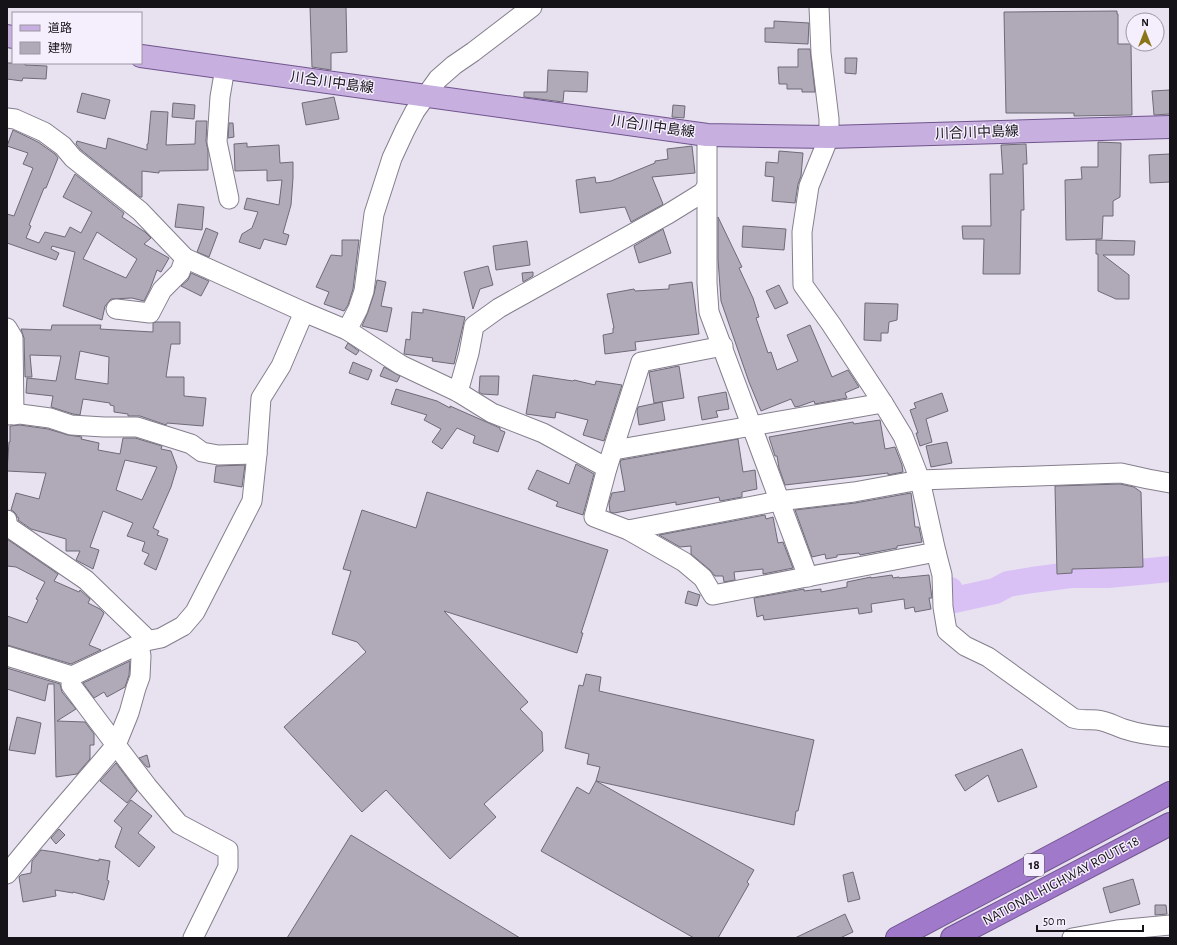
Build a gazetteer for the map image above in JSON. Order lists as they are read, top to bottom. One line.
{"streets":{"highway":["18","NATIONAL HIGHWAY ROUTE 18"],"main road":["川合川中島線"]},"legend":["道路","建物"],"scale_bar":"50 m","north":"top"}
